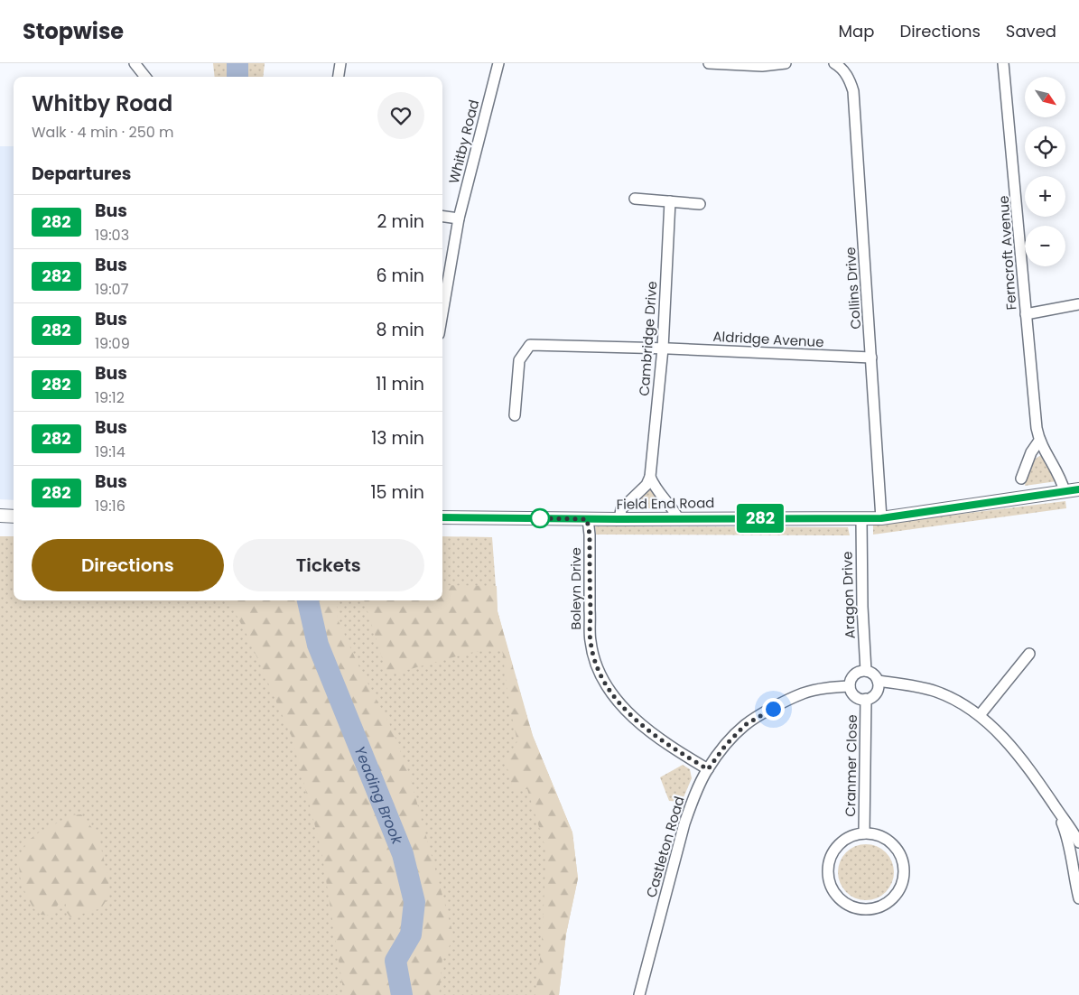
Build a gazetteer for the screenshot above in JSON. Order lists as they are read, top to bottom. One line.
{"streets":{"street":["Whitby Road","Ferncroft Avenue","Collins Drive","Cambridge Drive","Aldridge Avenue","Field End Road","Boleyn Drive","Aragon Drive","Cranmer Close","Castleton Road"]},"crossings":[["Ferncroft Avenue","Field End Road"],["Collins Drive","Aldridge Avenue"],["Collins Drive","Field End Road"],["Cambridge Drive","Aldridge Avenue"],["Field End Road","Boleyn Drive"],["Field End Road","Aragon Drive"],["Boleyn Drive","Castleton Road"],["Aragon Drive","Cranmer Close"],["Aragon Drive","Castleton Road"],["Cranmer Close","Castleton Road"]],"water":["Yeading Brook"],"lines":["bus line 282"],"north":"bottom right","page":{"header":"Stopwise","nav":["Map","Directions","Saved"],"on_map":"282","map_buttons":["+","−"],"heading":[["Whitby Road","Walk · 4 min · 250 m"],"Departures"],"list":[{"mark":"282","name":"Bus","note":"19:03","value":"2 min"},{"mark":"282","name":"Bus","note":"19:07","value":"6 min"},{"mark":"282","name":"Bus","note":"19:09","value":"8 min"},{"mark":"282","name":"Bus","note":"19:12","value":"11 min"},{"mark":"282","name":"Bus","note":"19:14","value":"13 min"},{"mark":"282","name":"Bus","note":"19:16","value":"15 min"}],"buttons":["Directions","Tickets"]}}
